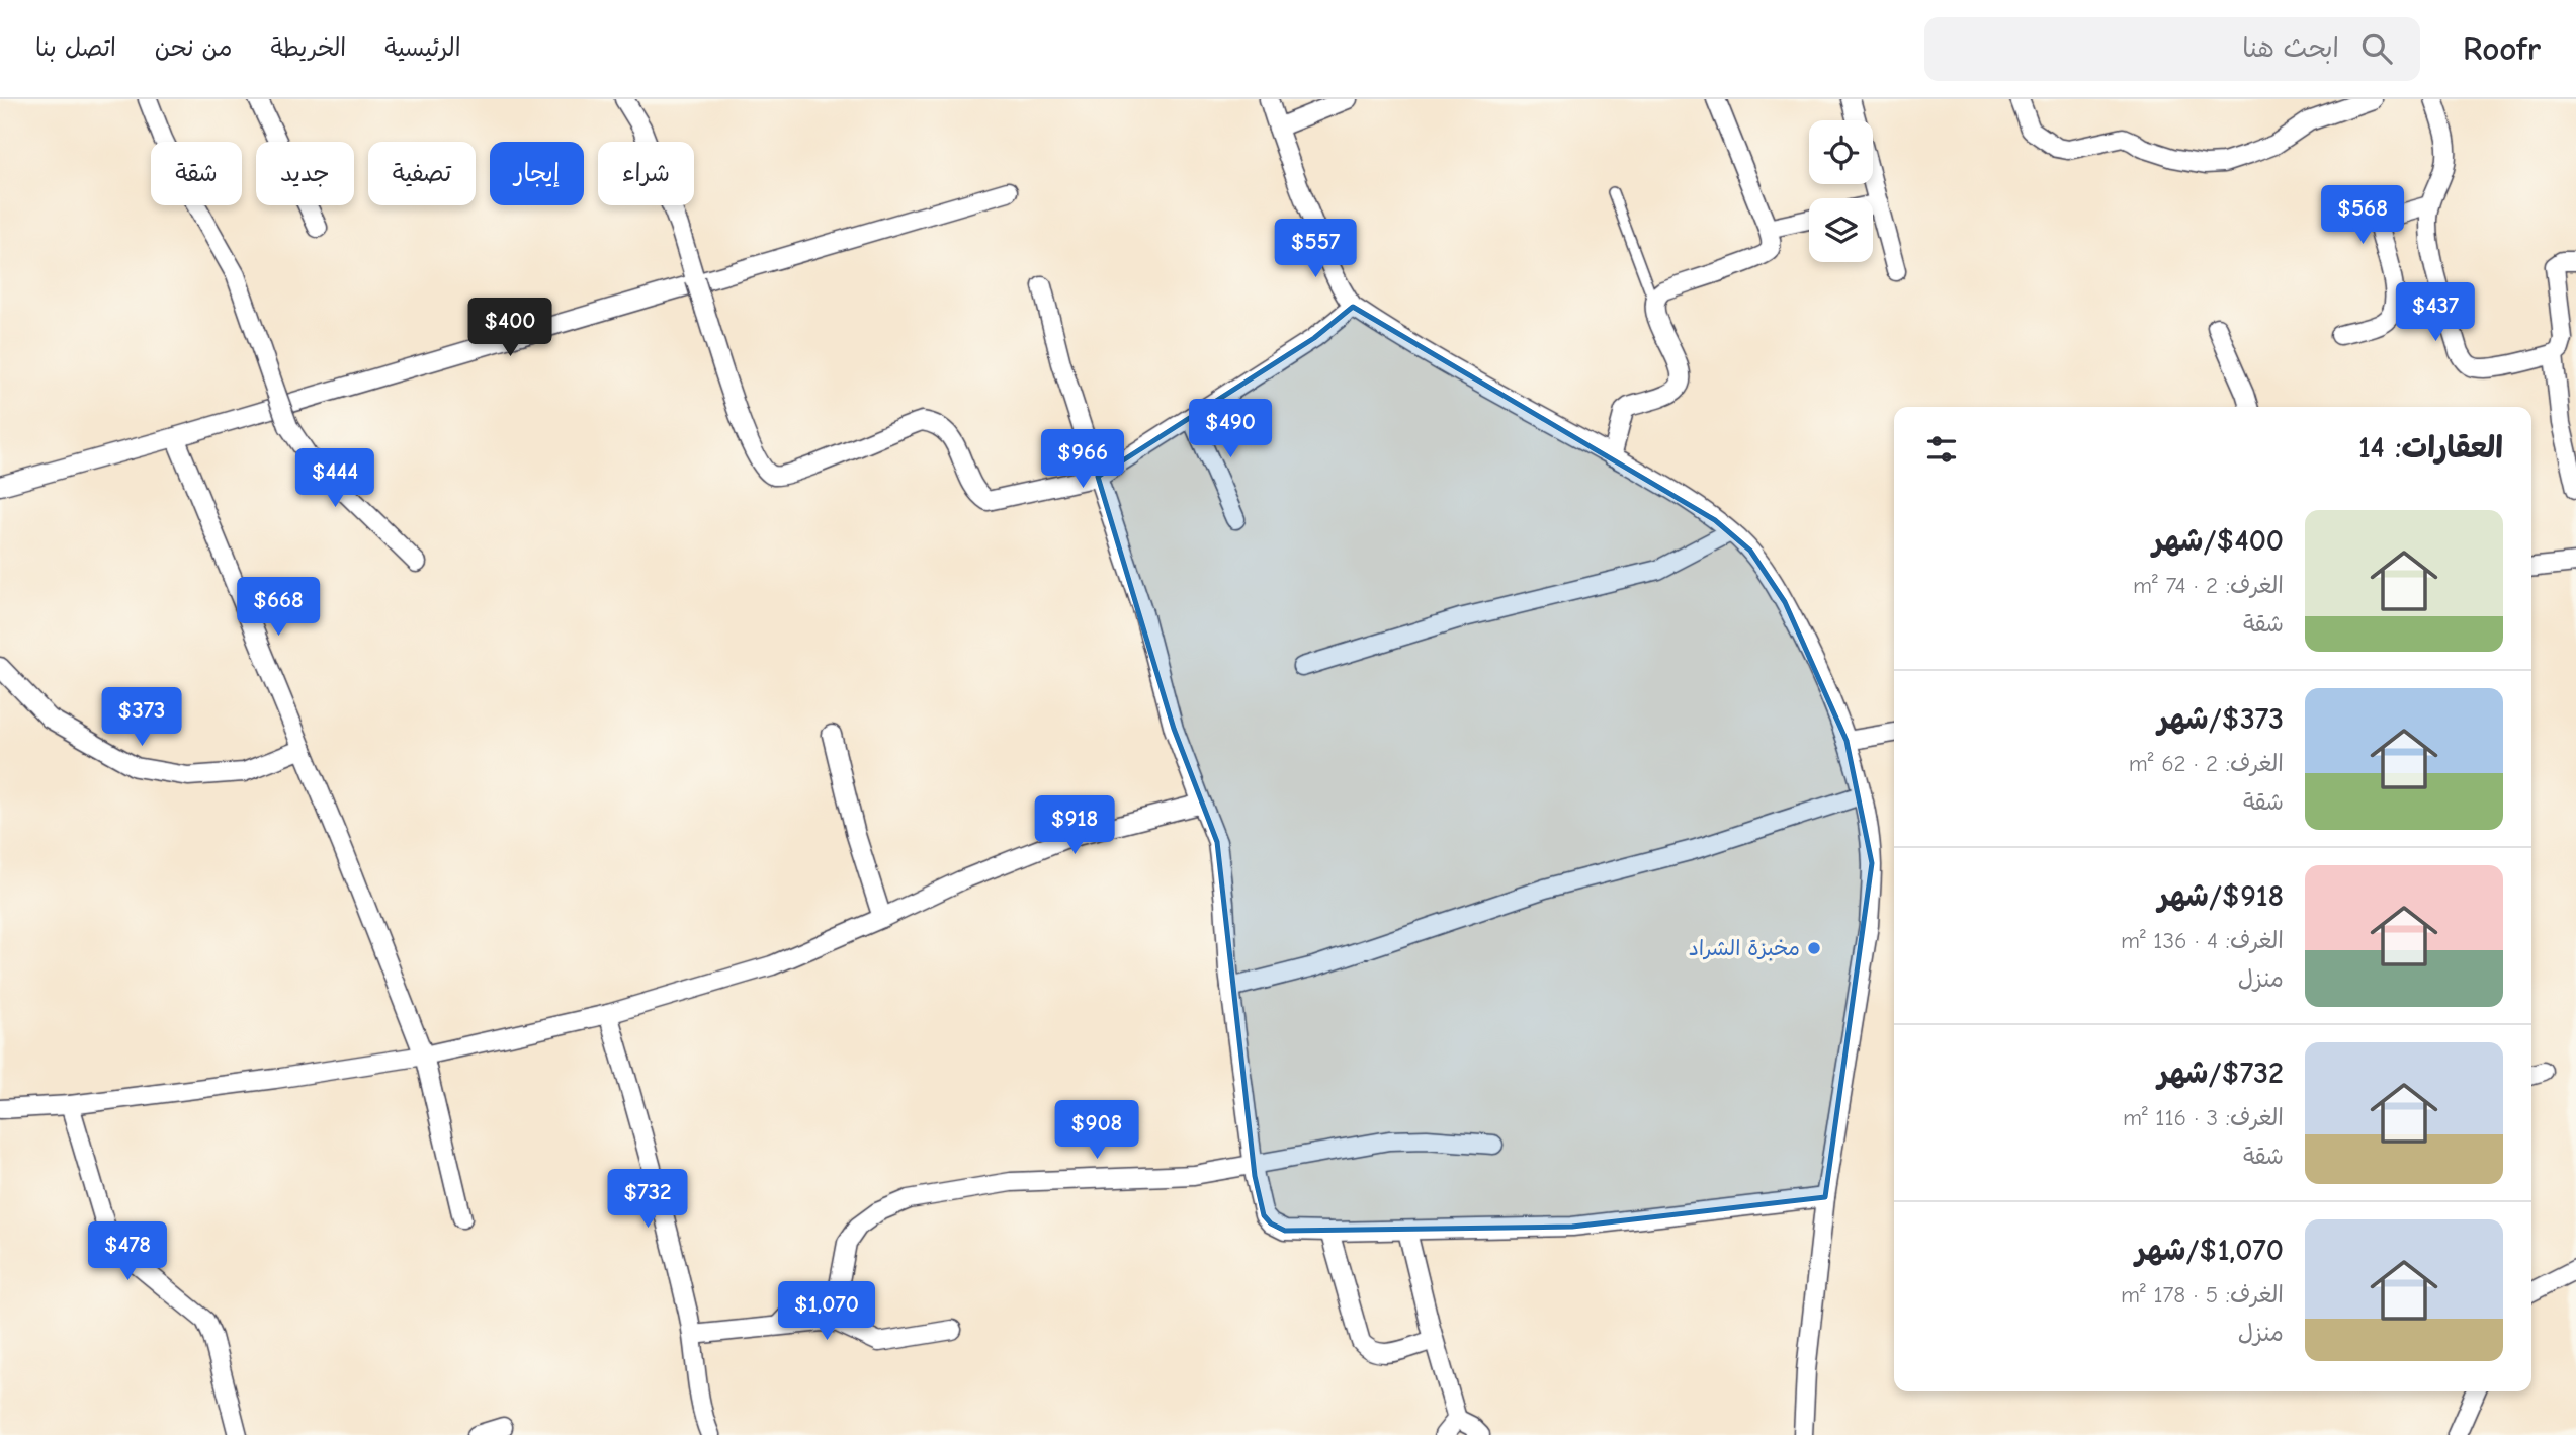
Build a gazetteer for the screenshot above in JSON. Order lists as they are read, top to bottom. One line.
{"places":["مخبزة الشراد"],"page":{"header":"Roofr","search":"ابحث هنا","nav":["الرئيسية","الخريطة","من نحن","اتصل بنا"],"chip":["شراء","إيجار","تصفية","جديد","شقة"],"price":["$568","$557","$437","$400","$490","$966","$444","$668","$373","$918","$908","$732","$478","$1,070"],"heading":"العقارات: 14","list":[{"name":"$400/شهر","note":"الغرف: 2 · 74 m² · شقة"},{"name":"$373/شهر","note":"الغرف: 2 · 62 m² · شقة"},{"name":"$918/شهر","note":"الغرف: 4 · 136 m² · منزل"},{"name":"$732/شهر","note":"الغرف: 3 · 116 m² · شقة"},{"name":"$1,070/شهر","note":"الغرف: 5 · 178 m² · منزل"}]}}
